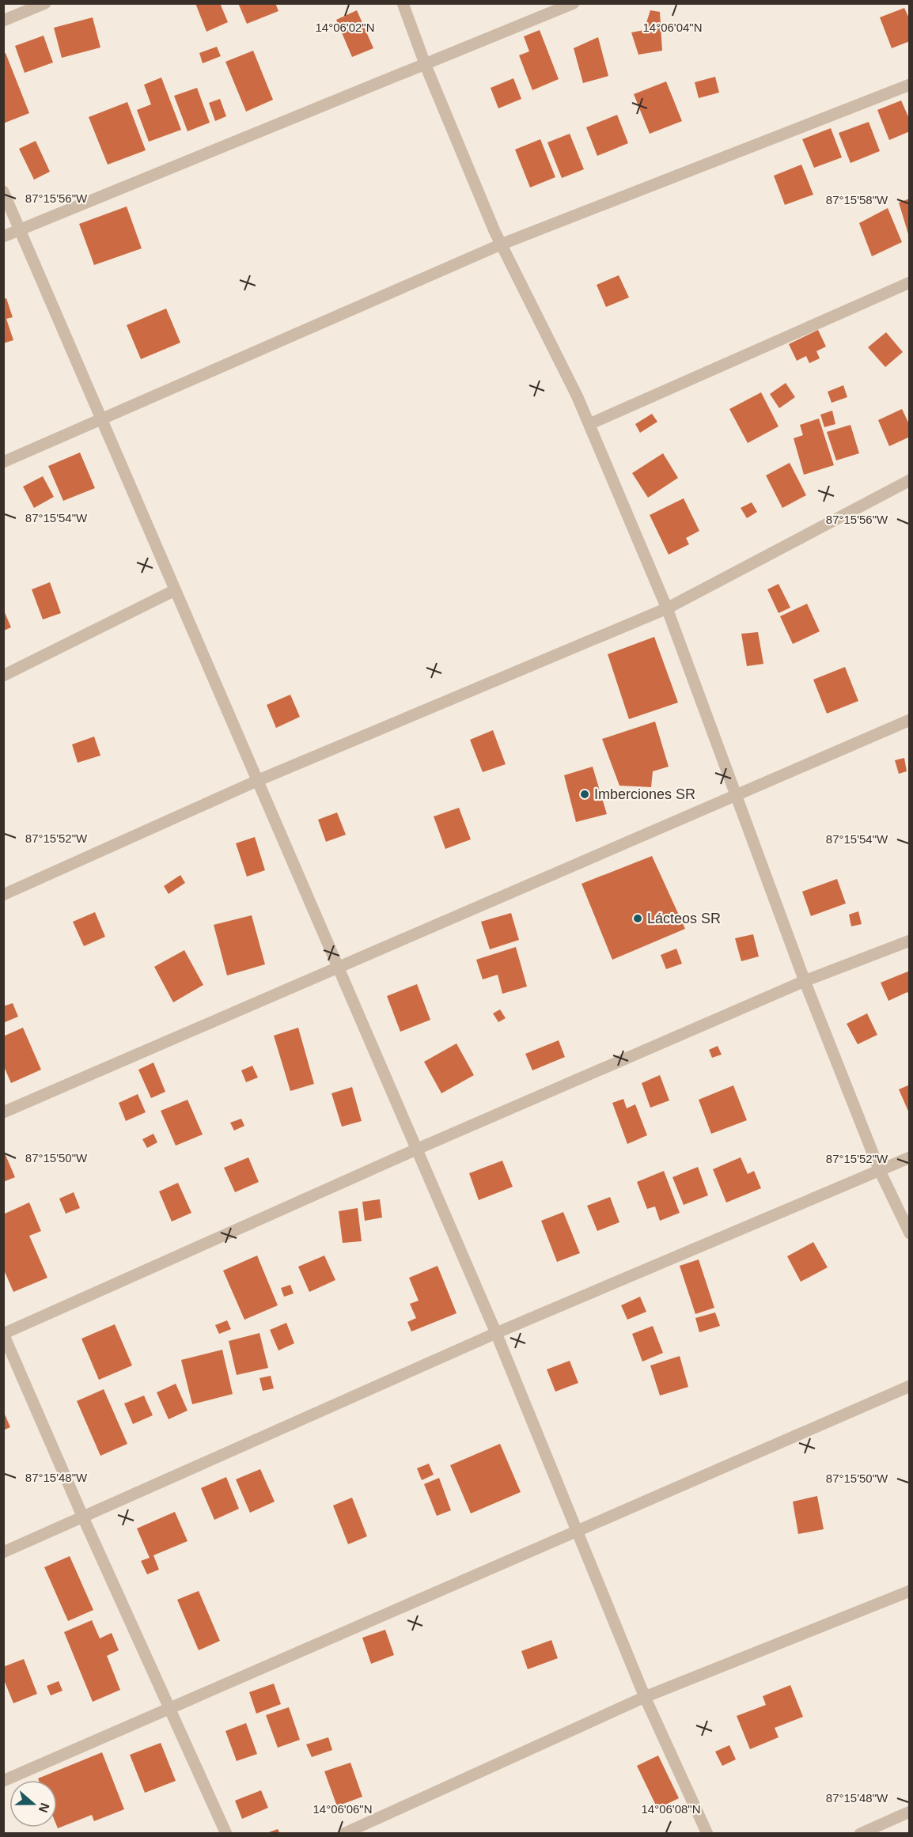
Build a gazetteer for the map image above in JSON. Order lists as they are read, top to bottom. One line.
{"places":["Imberciones SR","Lácteos SR"],"north":"right","coordinates":["14°06'02\"N","14°06'04\"N","87°15'56\"W","87°15'58\"W","87°15'54\"W","87°15'52\"W","87°15'50\"W","87°15'48\"W","14°06'06\"N","14°06'08\"N"]}
